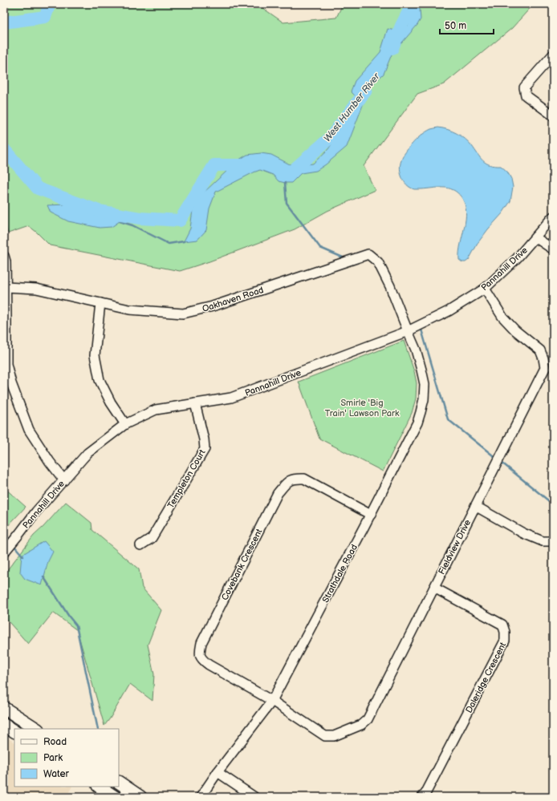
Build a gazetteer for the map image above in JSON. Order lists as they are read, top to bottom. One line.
{"streets":{"street":["Pannahill Drive","Oakhaven Road","Templeton Court","Fieldview Drive","Covebank Crescent","Strathdale Road","Daleridge Crescent"]},"crossings":[["Pannahill Drive","Oakhaven Road"],["Pannahill Drive","Templeton Court"],["Pannahill Drive","Fieldview Drive"],["Pannahill Drive","Strathdale Road"],["Oakhaven Road","Strathdale Road"],["Fieldview Drive","Covebank Crescent"],["Fieldview Drive","Strathdale Road"],["Fieldview Drive","Daleridge Crescent"],["Covebank Crescent","Strathdale Road"]],"water":["West Humber River"],"parks":["Smirle 'Big Train' Lawson Park"],"legend":["Road","Park","Water"],"scale_bar":"50 m"}
